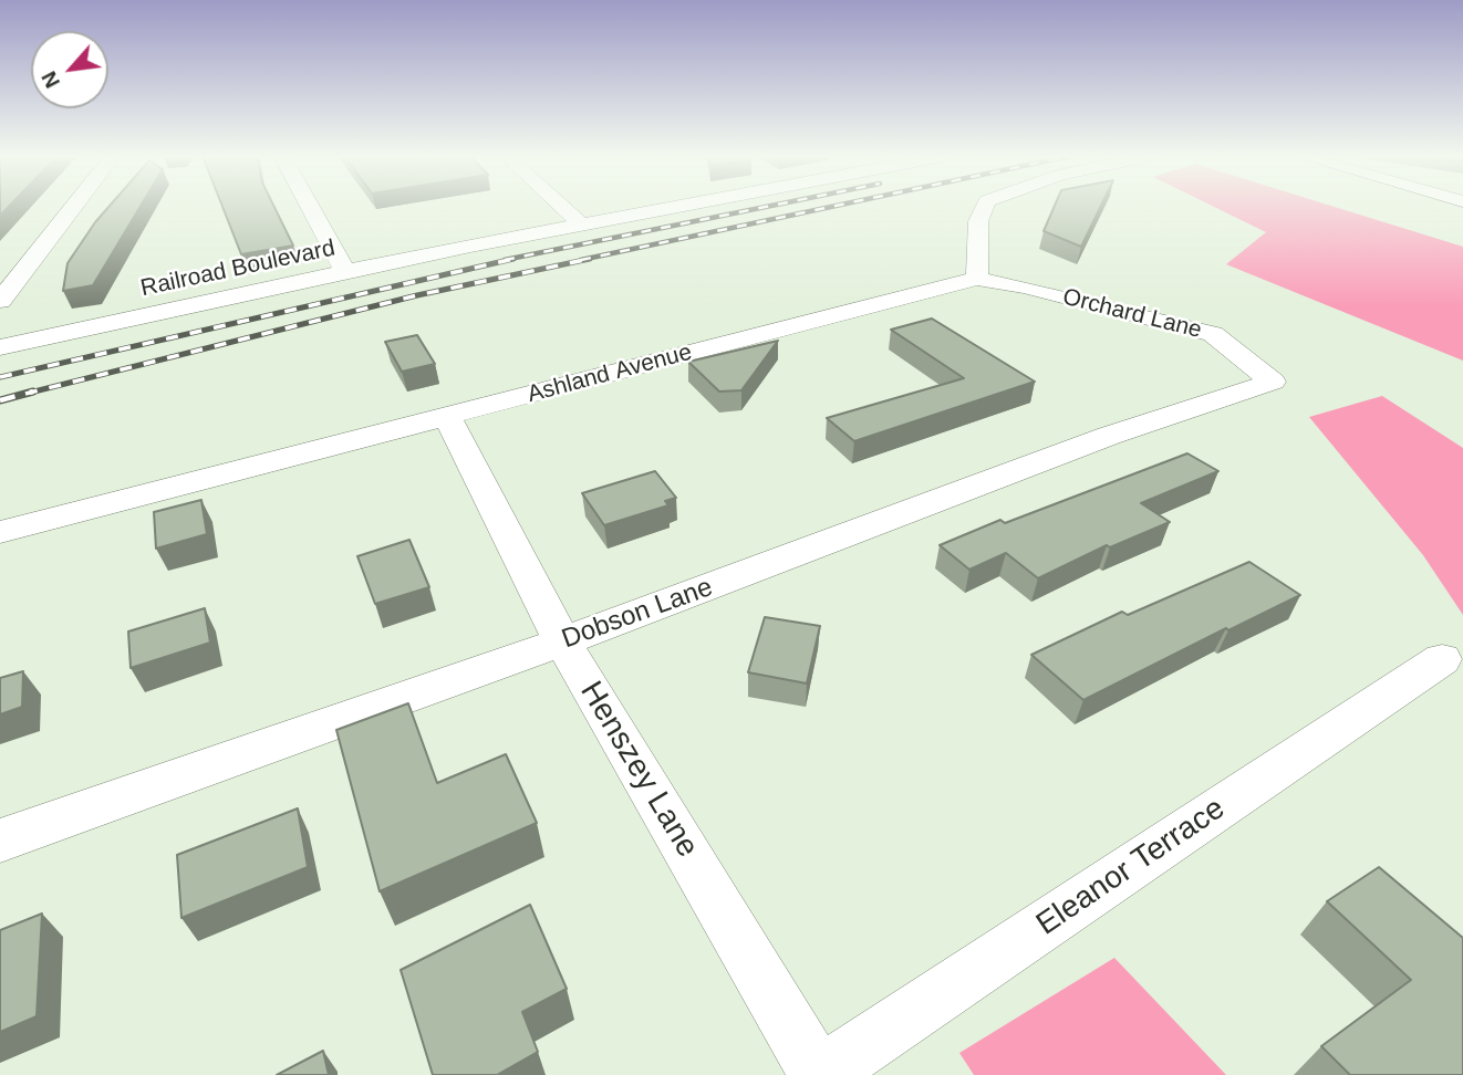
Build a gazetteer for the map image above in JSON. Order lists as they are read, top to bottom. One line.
{"streets":{"street":["Railroad Boulevard","Orchard Lane","Ashland Avenue","Dobson Lane","Henszey Lane","Eleanor Terrace"]},"crossings":[["Orchard Lane","Ashland Avenue"],["Orchard Lane","Dobson Lane"],["Ashland Avenue","Henszey Lane"],["Dobson Lane","Henszey Lane"],["Henszey Lane","Eleanor Terrace"]],"north":"bottom left"}
